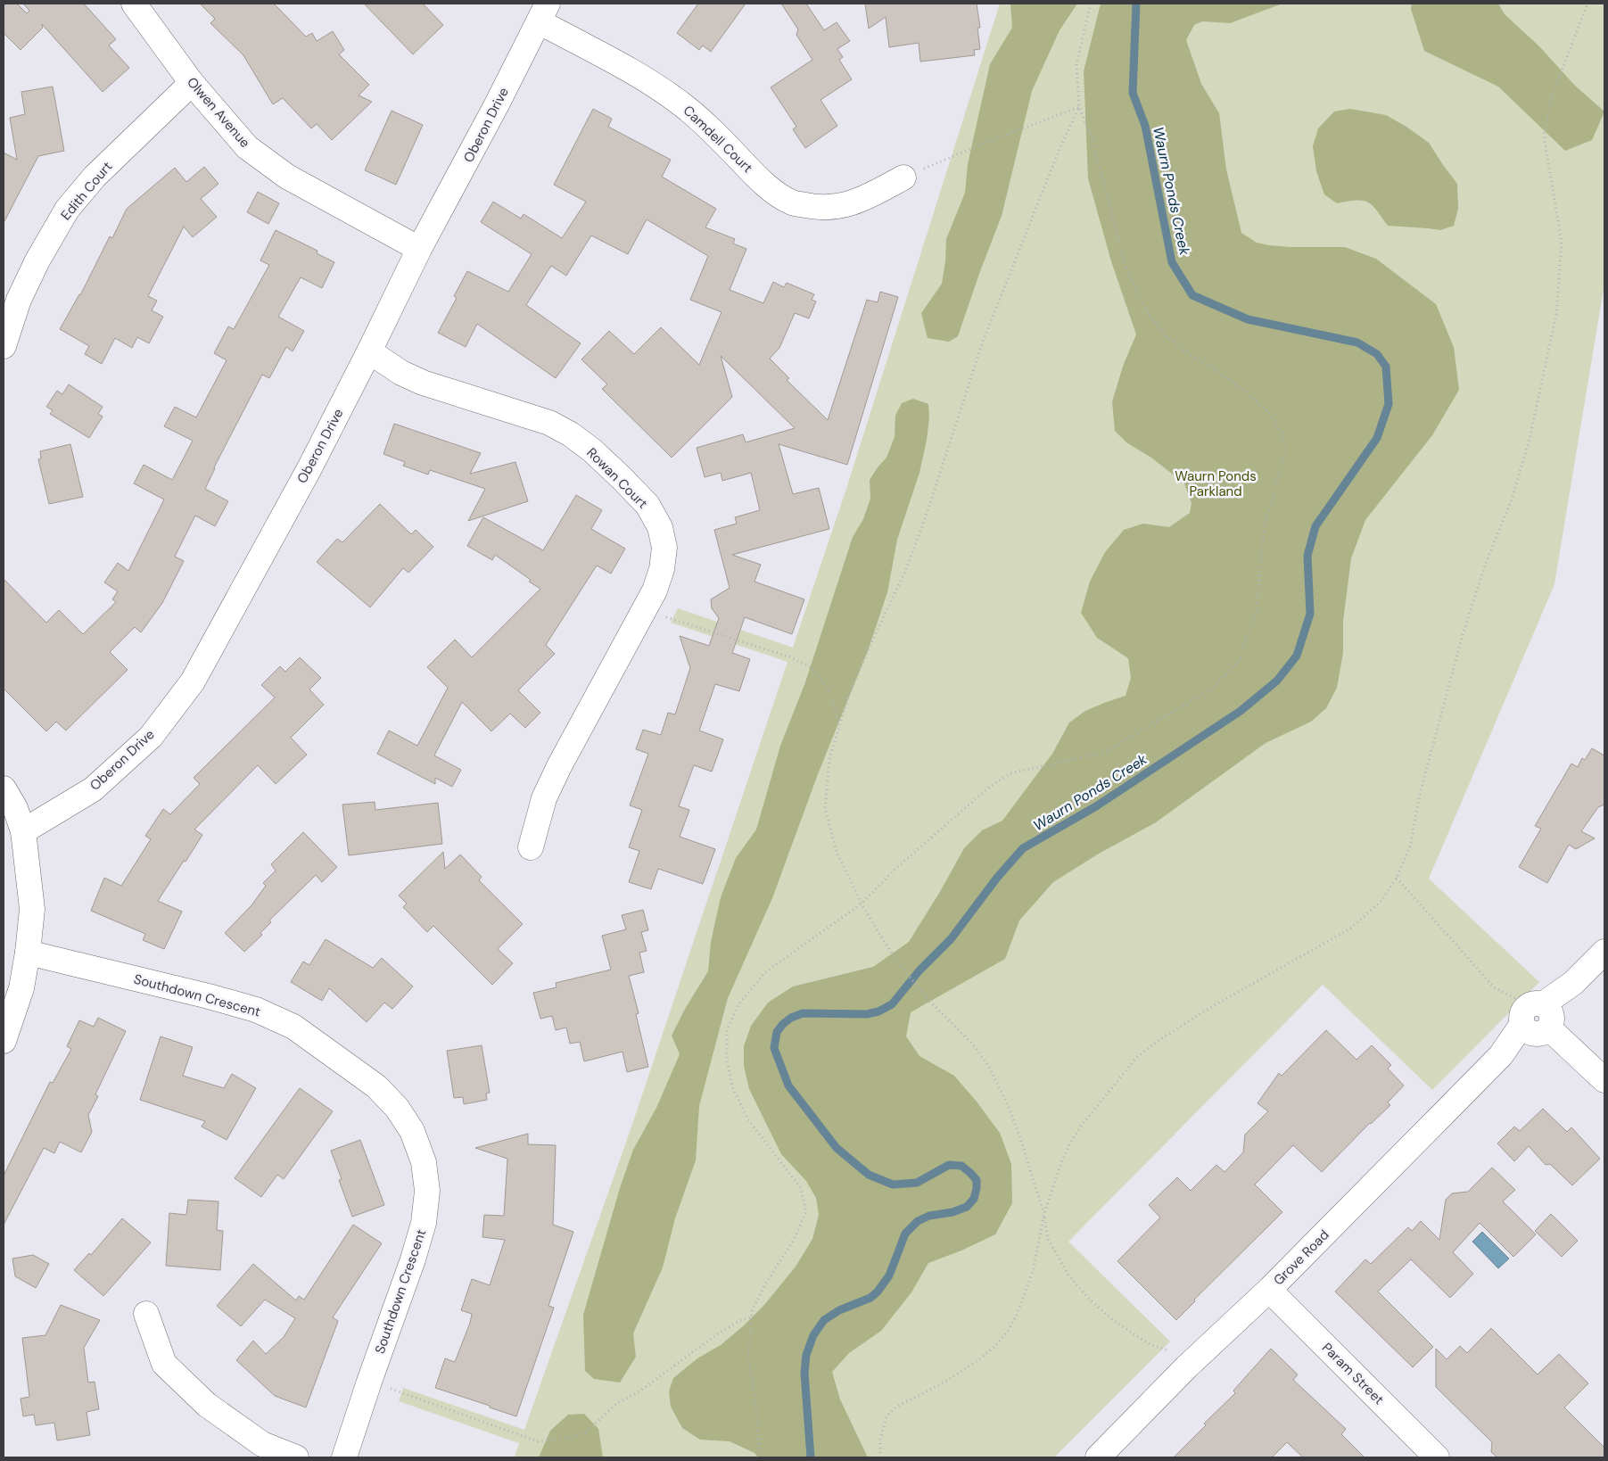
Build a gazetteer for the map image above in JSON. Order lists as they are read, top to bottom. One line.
{"streets":{"street":["Olwen Avenue","Oberon Drive","Camdell Court","Edith Court","Rowan Court","Southdown Crescent","Grove Road","Param Street"]},"crossings":[["Olwen Avenue","Oberon Drive"],["Olwen Avenue","Edith Court"],["Oberon Drive","Camdell Court"],["Oberon Drive","Rowan Court"],["Grove Road","Param Street"]],"water":["Waurn Ponds Creek"],"parks":["Waurn Ponds Parkland"]}
